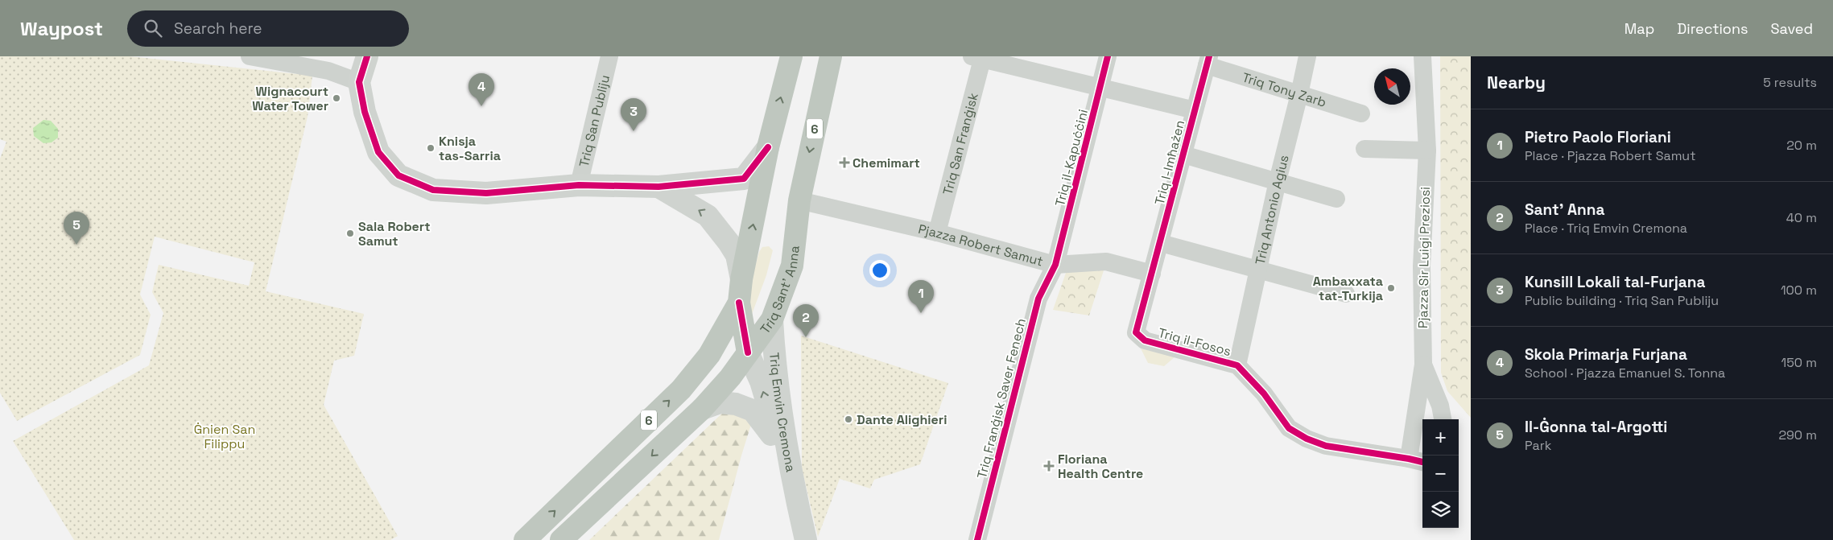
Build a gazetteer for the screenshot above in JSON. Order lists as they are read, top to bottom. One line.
{"streets":{"highway":["6","Triq Sant' Anna"],"street":["Triq Tony Zarb","Triq San Publiju","Triq San Franġisk","Triq il-Kapuċċini","Triq l-Imħażen","Triq Antonio Agius","Pjazza Robert Samut","Pjazza Sir Luigi Preziosi","Triq il-Fosos","Triq Franġisk Saver Fenech","Triq Emvin Cremona"]},"crossings":[["Triq Tony Zarb","Triq l-Imħażen"],["Triq Tony Zarb","Triq Antonio Agius"],["Triq San Franġisk","Pjazza Robert Samut"],["Triq il-Kapuċċini","Pjazza Robert Samut"],["Triq il-Kapuċċini","Triq Franġisk Saver Fenech"],["Triq l-Imħażen","Pjazza Robert Samut"],["Triq l-Imħażen","Triq il-Fosos"],["Triq Antonio Agius","Triq il-Fosos"],["Pjazza Robert Samut","Triq Sant' Anna"],["Pjazza Robert Samut","Triq il-Fosos"],["Pjazza Robert Samut","Triq Franġisk Saver Fenech"],["Pjazza Sir Luigi Preziosi","Triq il-Fosos"],["Triq Sant' Anna","Triq Emvin Cremona"]],"parks":["Ġnien San Filippu"],"places":{"other":["Wignacourt Water Tower","Knisja tas-Sarria","Sala Robert Samut","Ambaxxata tat-Turkija","Dante Alighieri"],"health":["Chemimart","Floriana Health Centre"]},"north":"top left","page":{"header":"Waypost","search":"Search here","nav":["Map","Directions","Saved"],"heading":["Nearby","5 results"],"pins":["4","3","5","1","2"],"list":[{"mark":"1","name":"Pietro Paolo Floriani","note":"Place · Pjazza Robert Samut","value":"20 m"},{"mark":"2","name":"Sant' Anna","note":"Place · Triq Emvin Cremona","value":"40 m"},{"mark":"3","name":"Kunsill Lokali tal-Furjana","note":"Public building · Triq San Publiju","value":"100 m"},{"mark":"4","name":"Skola Primarja Furjana","note":"School · Pjazza Emanuel S. Tonna","value":"150 m"},{"mark":"5","name":"Il-Ġonna tal-Argotti","note":"Park","value":"290 m"}],"map_buttons":["+","−"]}}
